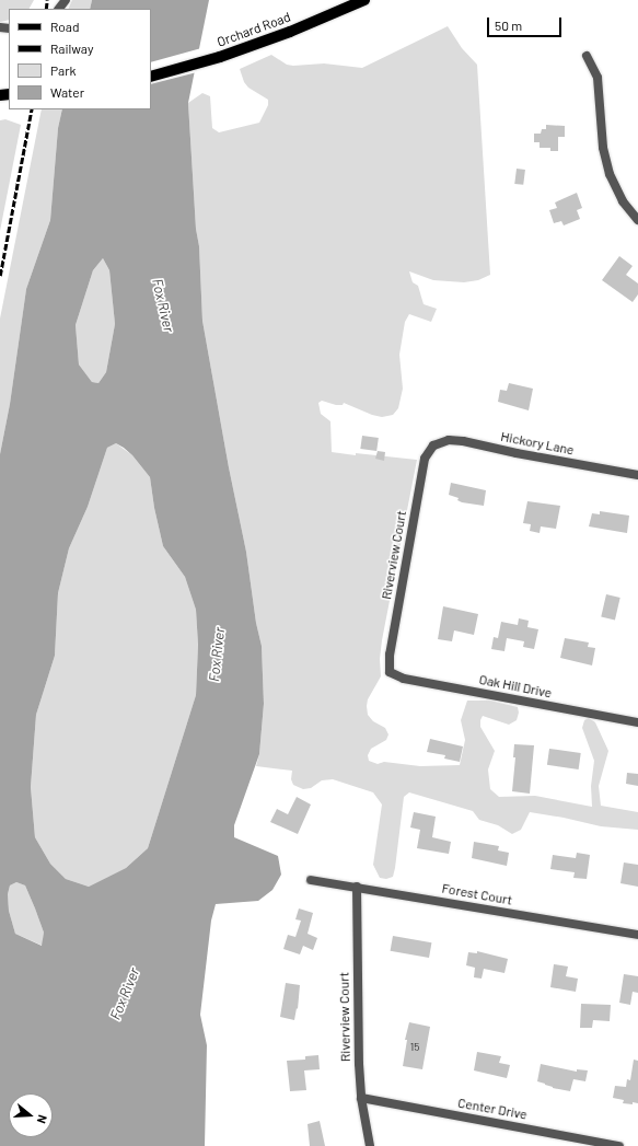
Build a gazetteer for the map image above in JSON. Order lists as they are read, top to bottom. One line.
{"streets":{"main road":["Orchard Road"],"street":["Hickory Lane","Riverview Court","Oak Hill Drive","Forest Court","Center Drive"]},"crossings":[["Hickory Lane","Riverview Court"],["Riverview Court","Oak Hill Drive"],["Riverview Court","Forest Court"],["Riverview Court","Center Drive"]],"water":["Fox River"],"house_numbers":["15"],"legend":["Road","Railway","Park","Water"],"scale_bar":"50 m","north":"right"}
